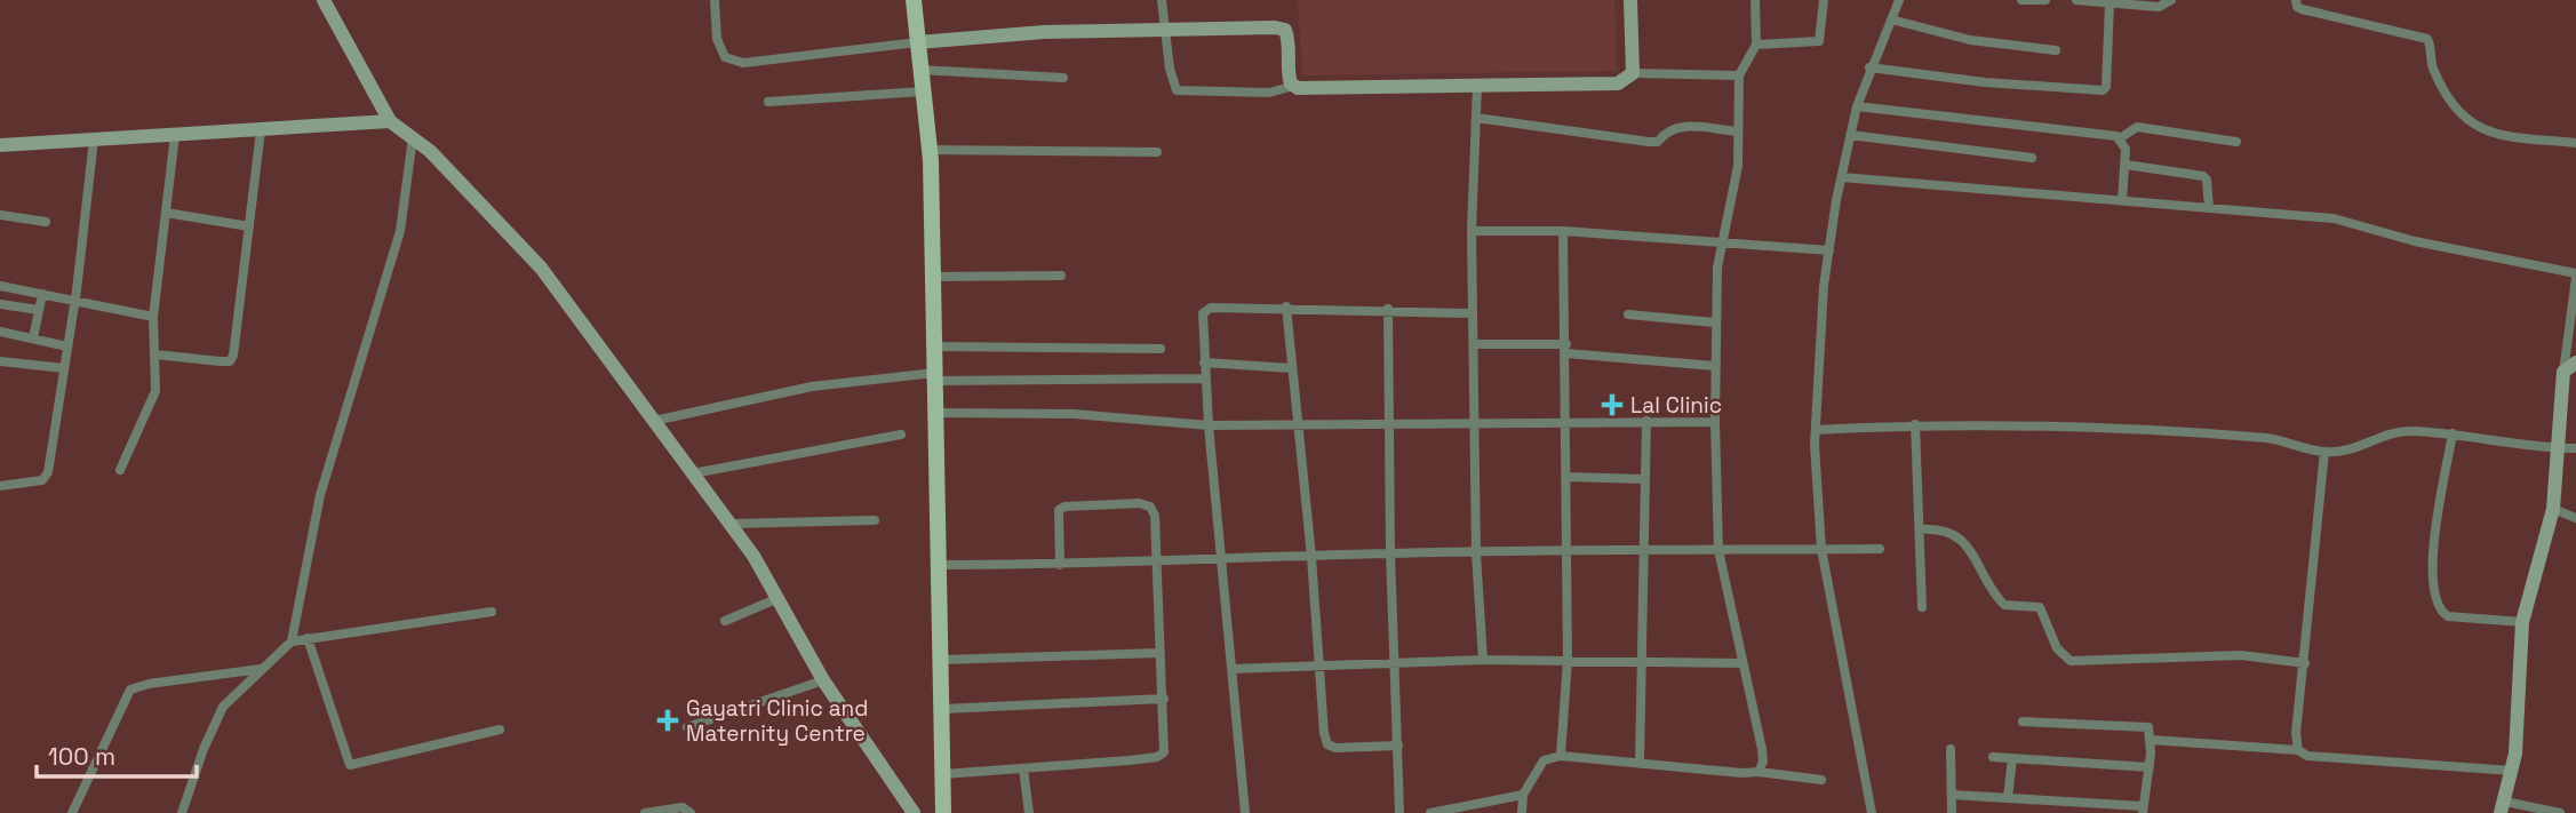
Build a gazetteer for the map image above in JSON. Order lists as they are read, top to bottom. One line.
{"places":{"health":["Lal Clinic","Gayatri Clinic and Maternity Centre"]},"scale_bar":"100 m"}
